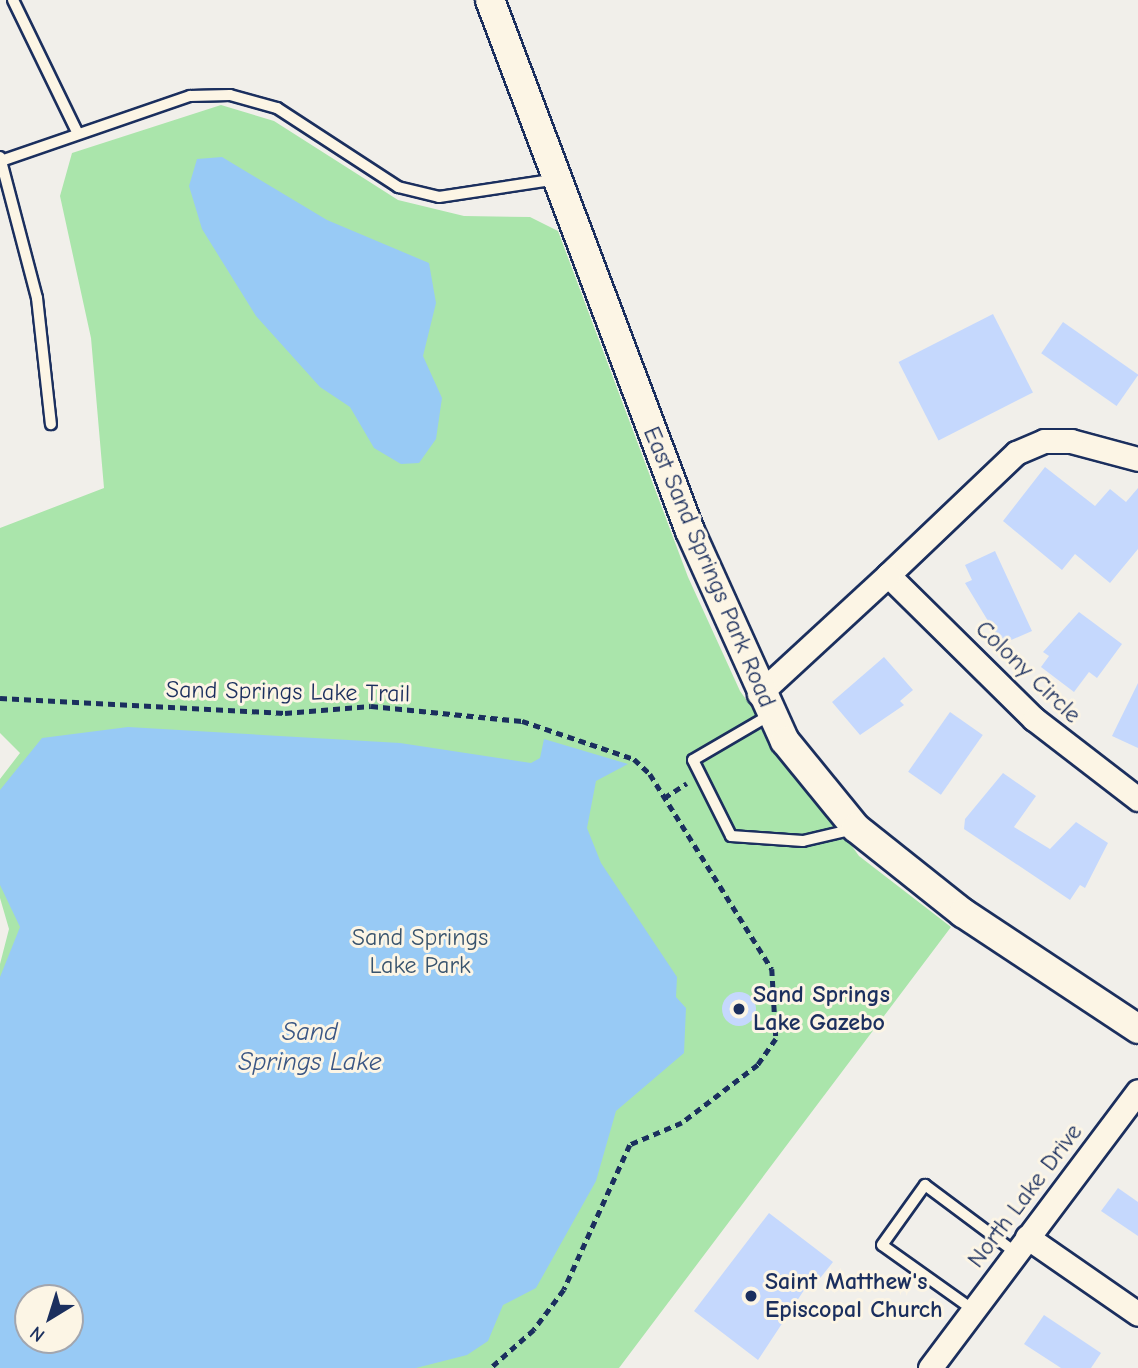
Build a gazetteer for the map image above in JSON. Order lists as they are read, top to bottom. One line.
{"streets":{"street":["East Sand Springs Park Road","Colony Circle","North Lake Drive"],"path":["Sand Springs Lake Trail"]},"water":["Sand Springs Lake"],"parks":["Sand Springs Lake Park"],"places":["Sand Springs Lake Gazebo","Saint Matthew's Episcopal Church"],"north":"bottom left"}
